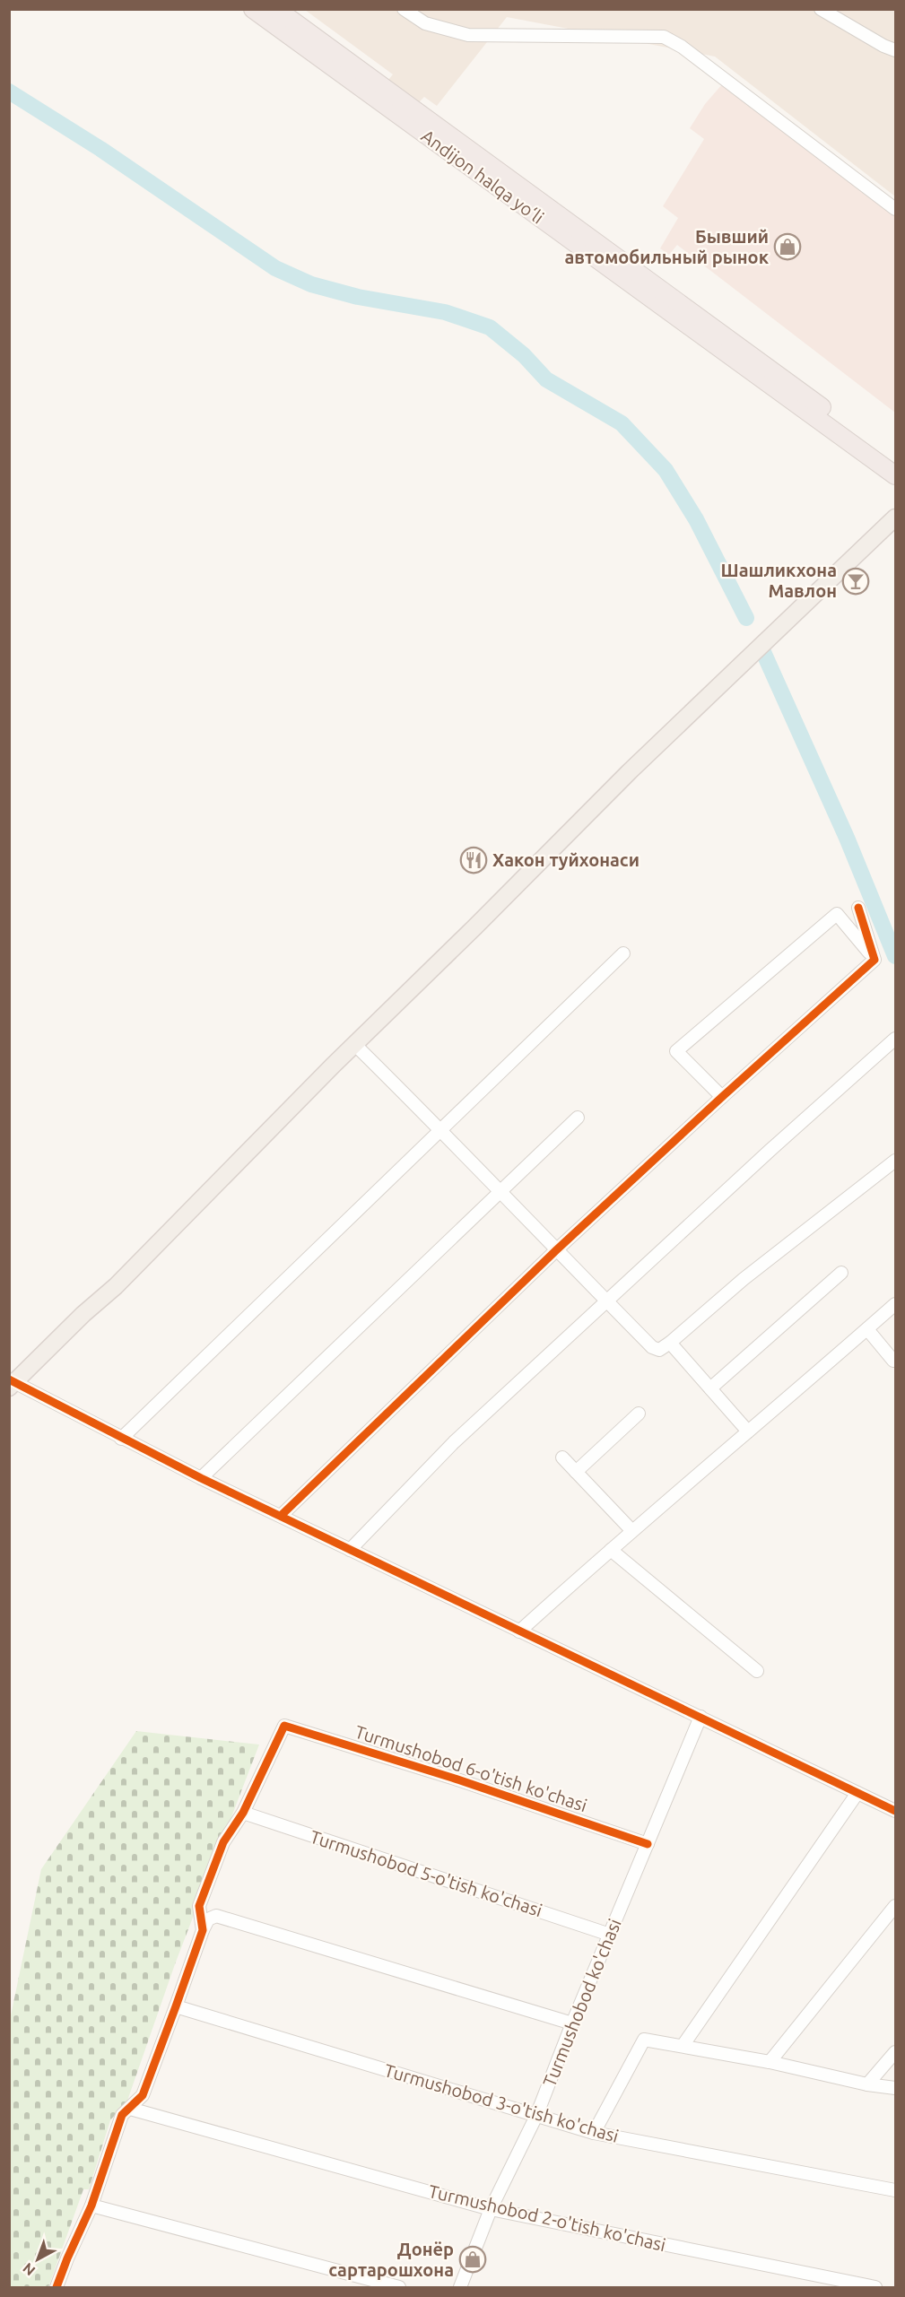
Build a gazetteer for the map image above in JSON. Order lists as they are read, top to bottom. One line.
{"streets":{"highway":["Andijon halqa yo‘li"],"street":["Turmushobod 6-o'tish ko'chasi","Turmushobod 5-o'tish ko'chasi","Turmushobod ko'chasi","Turmushobod 3-o'tish ko'chasi","Turmushobod 2-o'tish ko'chasi"]},"crossings":[["Turmushobod 6-o'tish ko'chasi","Turmushobod 5-o'tish ko'chasi"],["Turmushobod 6-o'tish ko'chasi","Turmushobod ko'chasi"],["Turmushobod 5-o'tish ko'chasi","Turmushobod ko'chasi"],["Turmushobod ko'chasi","Turmushobod 3-o'tish ko'chasi"],["Turmushobod ko'chasi","Turmushobod 2-o'tish ko'chasi"]],"places":{"shop":["Бывший автомобильный рынок","Донёр сартарошхона"],"bar":["Шашликхона Мавлон"],"restaurant":["Хакон туйхонаси"]},"north":"bottom left"}
